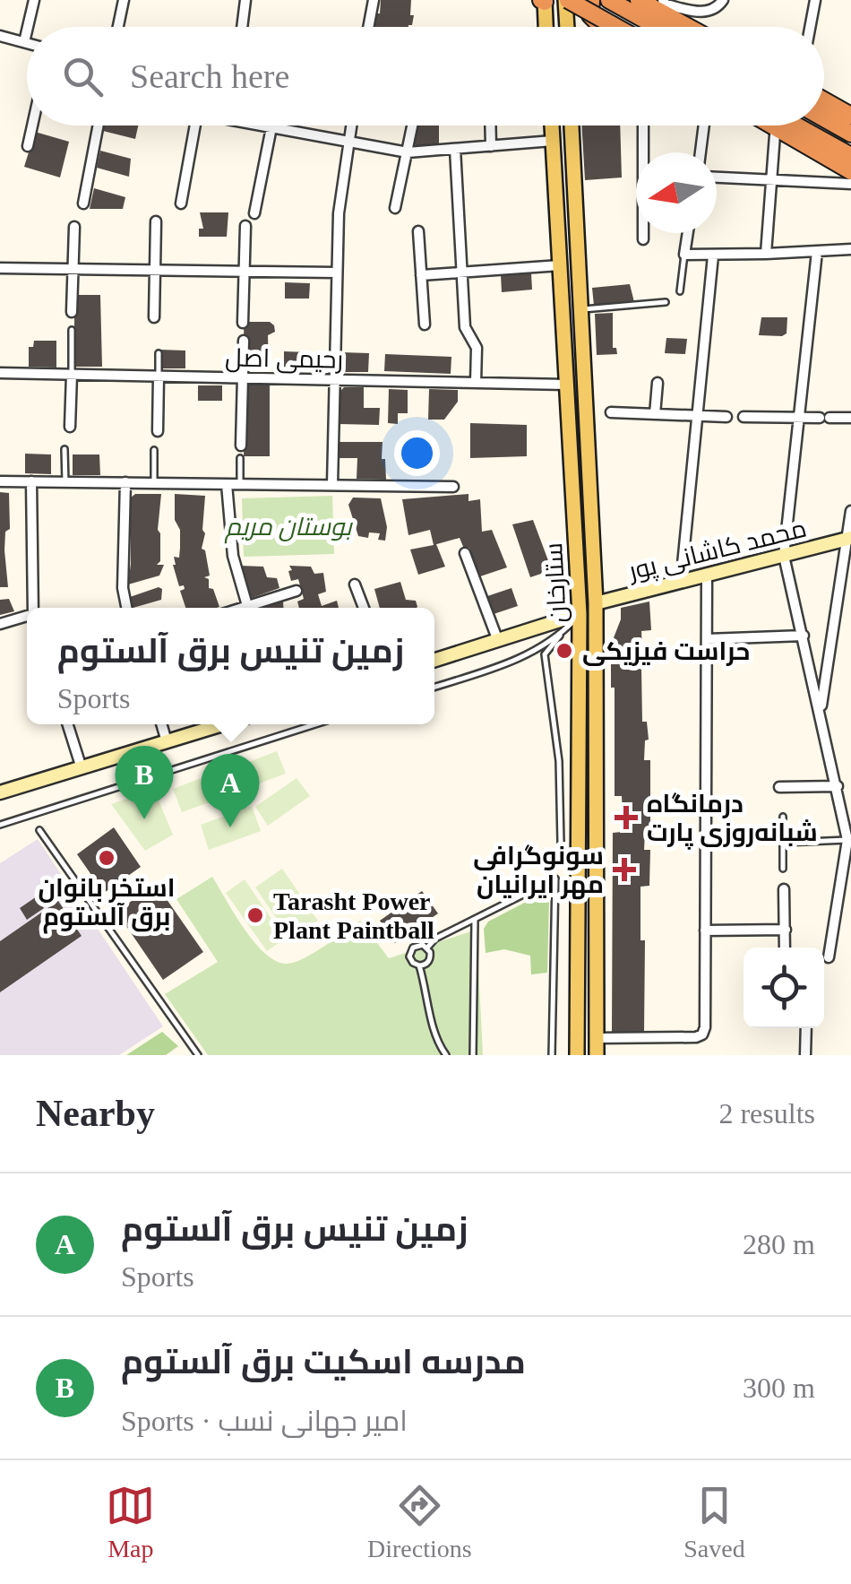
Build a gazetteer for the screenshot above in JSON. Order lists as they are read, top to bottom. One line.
{"streets":{"main road":["ستارخان"],"street":["رحیمی اصل","محمد کاشانی پور"]},"crossings":[["رحیمی اصل","ستارخان"],["محمد کاشانی پور","ستارخان"]],"parks":["بوستان مریم"],"places":{"other":["حراست فیزیکی","استخر بانوان برق آلستوم","Tarasht Power Plant Paintball"],"health":["درمانگاه شبانه‌روزی پارت","سونوگرافی مهر ایرانیان"]},"north":"left","page":{"search":"Search here","popup":["زمین تنیس برق آلستوم","Sports"],"pins":["B","A"],"heading":["Nearby","2 results"],"list":[{"mark":"A","name":"زمین تنیس برق آلستوم","note":"Sports","value":"280 m"},{"mark":"B","name":"مدرسه اسکیت برق آلستوم","note":"Sports · امیر جهانی نسب","value":"300 m"}],"nav":["Map","Directions","Saved"]}}
